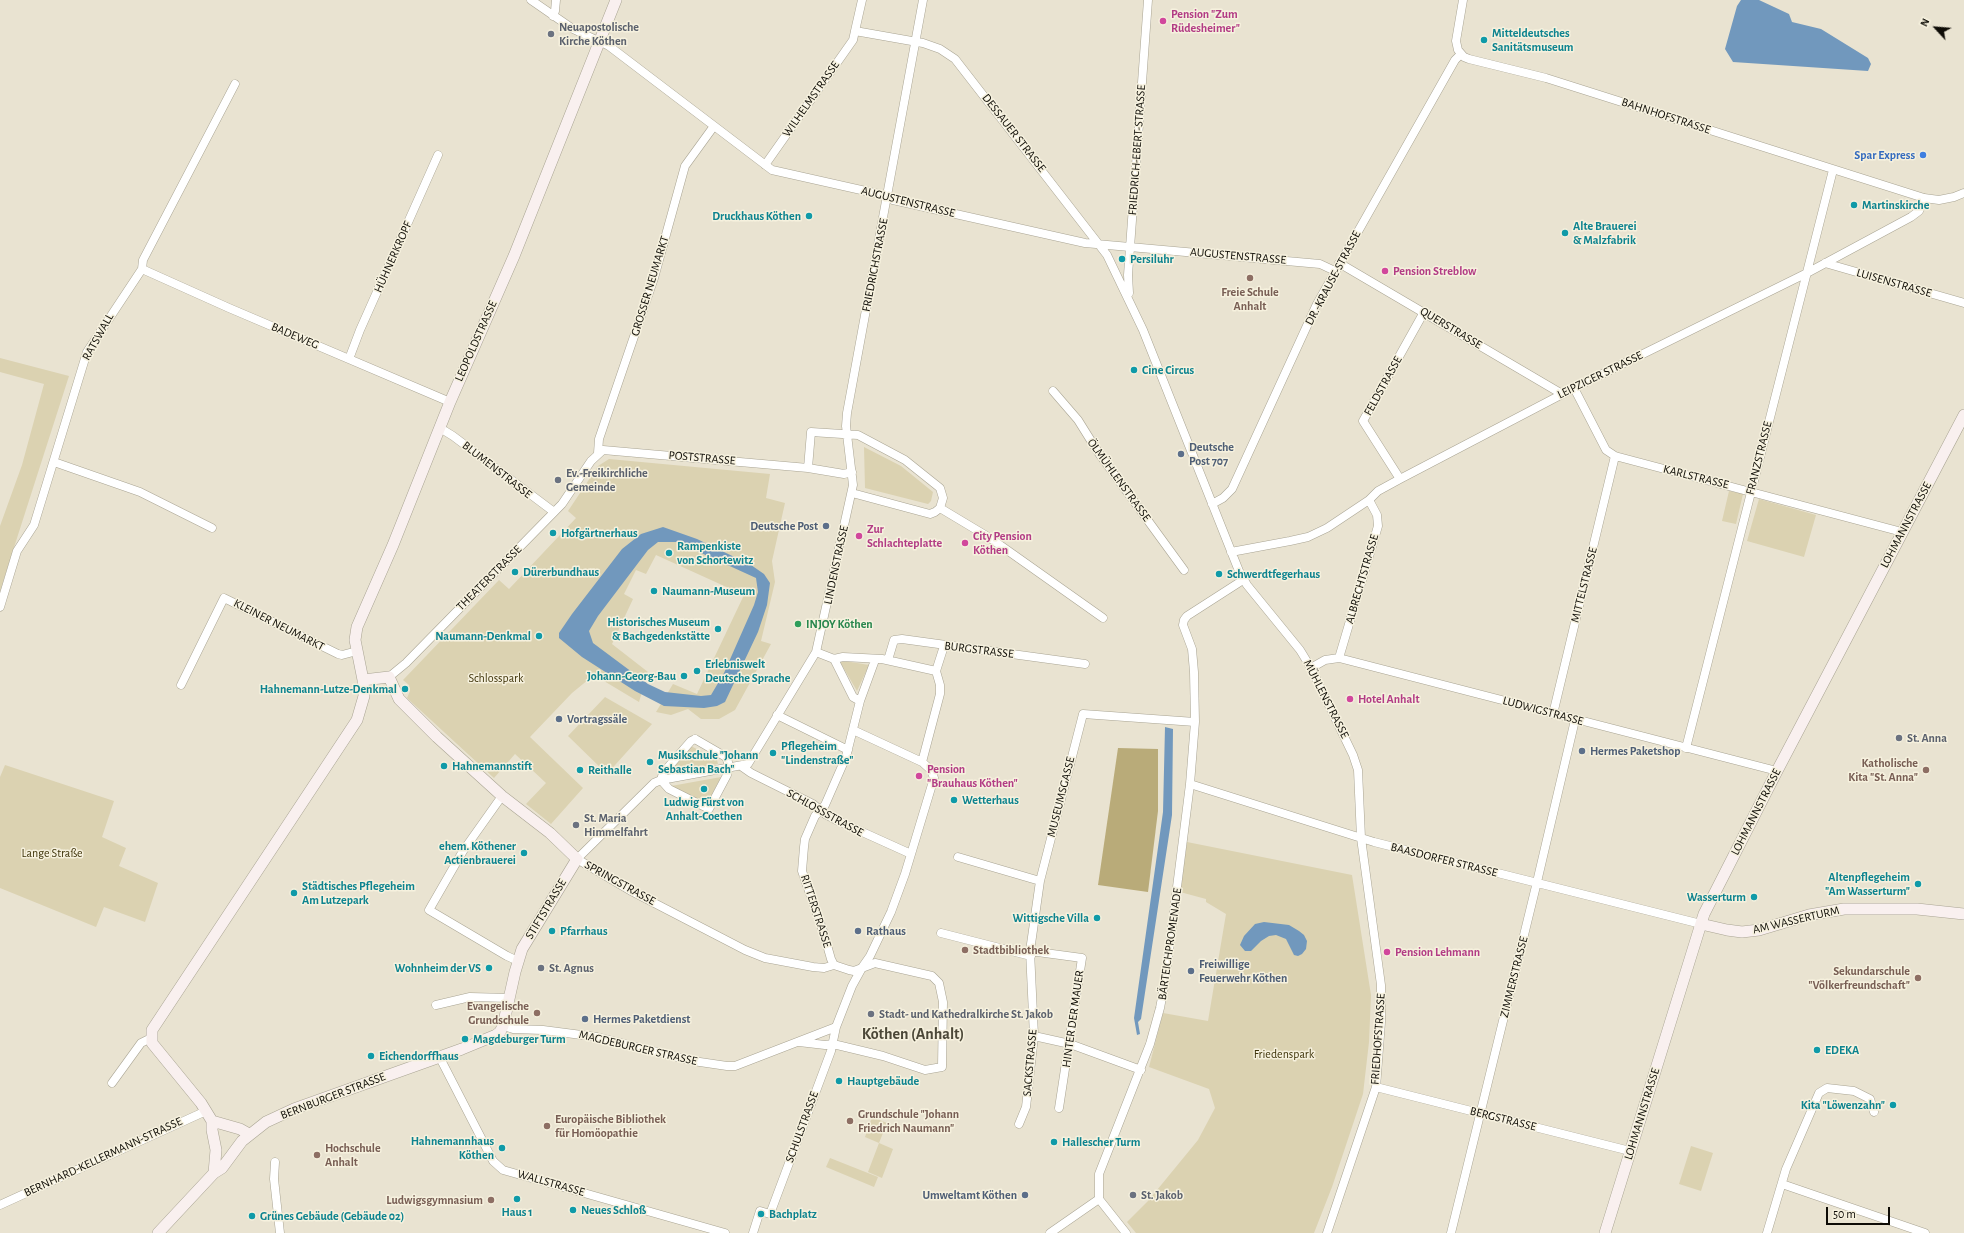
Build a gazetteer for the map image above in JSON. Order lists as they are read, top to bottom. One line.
{"streets":{"main road":["LEOPOLDSTRASSE","LOHMANNSTRASSE","SPRINGSTRASSE","STIFTSTRASSE","AM WASSERTURM","BERNBURGER STRASSE"],"street":["WILHELMSTRASSE","BAHNHOFSTRASSE","DESSAUER STRASSE","FRIEDRICH-EBERT-STRASSE","AUGUSTENSTRASSE","HÜHNERKROPF","FRIEDRICHSTRASSE","DR.-KRAUSE-STRASSE","LUISENSTRASSE","GROSSER NEUMARKT","QUERSTRASSE","BADEWEG","RATSWALL","LEIPZIGER STRASSE","FELDSTRASSE","POSTSTRASSE","FRANZSTRASSE","BLUMENSTRASSE","KARLSTRASSE","ÖLMÜHLENSTRASSE","LINDENSTRASSE","THEATERSTRASSE","ALBRECHTSTRASSE","MITTELSTRASSE","KLEINER NEUMARKT","BURGSTRASSE","MÜHLENSTRASSE","LUDWIGSTRASSE","MUSEUMSGASSE","SCHLOSSSTRASSE","BAASDORFER STRASSE","RITTERSTRASSE","BÄRTEICHPROMENADE","ZIMMERSTRASSE","HINTER DER MAUER","FRIEDHOFSTRASSE","MAGDEBURGER STRASSE","SACKSTRASSE","BERGSTRASSE","SCHULSTRASSE","BERNHARD-KELLERMANN-STRASSE","WALLSTRASSE"]},"crossings":[["WILHELMSTRASSE","DESSAUER STRASSE"],["WILHELMSTRASSE","AUGUSTENSTRASSE"],["BAHNHOFSTRASSE","DR.-KRAUSE-STRASSE"],["BAHNHOFSTRASSE","LEIPZIGER STRASSE"],["BAHNHOFSTRASSE","FRANZSTRASSE"],["DESSAUER STRASSE","FRIEDRICH-EBERT-STRASSE"],["DESSAUER STRASSE","AUGUSTENSTRASSE"],["DESSAUER STRASSE","FRIEDRICHSTRASSE"],["DESSAUER STRASSE","MÜHLENSTRASSE"],["FRIEDRICH-EBERT-STRASSE","AUGUSTENSTRASSE"],["FRIEDRICH-EBERT-STRASSE","MÜHLENSTRASSE"],["AUGUSTENSTRASSE","FRIEDRICHSTRASSE"],["AUGUSTENSTRASSE","DR.-KRAUSE-STRASSE"],["AUGUSTENSTRASSE","GROSSER NEUMARKT"],["AUGUSTENSTRASSE","QUERSTRASSE"],["AUGUSTENSTRASSE","LEOPOLDSTRASSE"],["HÜHNERKROPF","BADEWEG"],["FRIEDRICHSTRASSE","LINDENSTRASSE"],["DR.-KRAUSE-STRASSE","QUERSTRASSE"],["DR.-KRAUSE-STRASSE","MÜHLENSTRASSE"],["LUISENSTRASSE","LEIPZIGER STRASSE"],["GROSSER NEUMARKT","POSTSTRASSE"],["GROSSER NEUMARKT","THEATERSTRASSE"],["QUERSTRASSE","LEIPZIGER STRASSE"],["QUERSTRASSE","FELDSTRASSE"],["BADEWEG","RATSWALL"],["BADEWEG","LEOPOLDSTRASSE"],["LEOPOLDSTRASSE","BLUMENSTRASSE"],["LEOPOLDSTRASSE","KLEINER NEUMARKT"],["LEIPZIGER STRASSE","FELDSTRASSE"],["LEIPZIGER STRASSE","FRANZSTRASSE"],["LEIPZIGER STRASSE","ALBRECHTSTRASSE"],["LEIPZIGER STRASSE","MÜHLENSTRASSE"],["POSTSTRASSE","LINDENSTRASSE"],["POSTSTRASSE","THEATERSTRASSE"],["FRANZSTRASSE","KARLSTRASSE"],["FRANZSTRASSE","LUDWIGSTRASSE"],["BLUMENSTRASSE","THEATERSTRASSE"],["KARLSTRASSE","LOHMANNSTRASSE"],["KARLSTRASSE","MITTELSTRASSE"],["LOHMANNSTRASSE","LUDWIGSTRASSE"],["LOHMANNSTRASSE","BAASDORFER STRASSE"],["LOHMANNSTRASSE","AM WASSERTURM"],["LOHMANNSTRASSE","BERGSTRASSE"],["LINDENSTRASSE","SCHLOSSSTRASSE"],["THEATERSTRASSE","SPRINGSTRASSE"],["ALBRECHTSTRASSE","LUDWIGSTRASSE"],["MITTELSTRASSE","LUDWIGSTRASSE"],["MÜHLENSTRASSE","LUDWIGSTRASSE"],["MÜHLENSTRASSE","BAASDORFER STRASSE"],["MÜHLENSTRASSE","BÄRTEICHPROMENADE"],["MÜHLENSTRASSE","FRIEDHOFSTRASSE"],["LUDWIGSTRASSE","ZIMMERSTRASSE"],["MUSEUMSGASSE","BÄRTEICHPROMENADE"],["MUSEUMSGASSE","SACKSTRASSE"],["SCHLOSSSTRASSE","RITTERSTRASSE"],["SCHLOSSSTRASSE","SCHULSTRASSE"],["BAASDORFER STRASSE","AM WASSERTURM"],["BAASDORFER STRASSE","BÄRTEICHPROMENADE"],["BAASDORFER STRASSE","ZIMMERSTRASSE"],["BAASDORFER STRASSE","FRIEDHOFSTRASSE"],["SPRINGSTRASSE","STIFTSTRASSE"],["SPRINGSTRASSE","RITTERSTRASSE"],["SPRINGSTRASSE","MAGDEBURGER STRASSE"],["SPRINGSTRASSE","SCHULSTRASSE"],["STIFTSTRASSE","MAGDEBURGER STRASSE"],["ZIMMERSTRASSE","BERGSTRASSE"],["HINTER DER MAUER","SACKSTRASSE"],["FRIEDHOFSTRASSE","BERGSTRASSE"],["MAGDEBURGER STRASSE","SCHULSTRASSE"],["BERNBURGER STRASSE","WALLSTRASSE"]],"districts":["Köthen (Anhalt)"],"parks":["Schlosspark","Lange Straße","Friedenspark"],"places":["Pension \"Zum Rüdesheimer\"","Neuapostolische Kirche Köthen","Mitteldeutsches Sanitätsmuseum","Spar Express","Martinskirche","Druckhaus Köthen","Alte Brauerei & Malzfabrik","Persiluhr","Pension Streblow","Freie Schule Anhalt","Cine Circus","Deutsche Post 707","Ev.-Freikirchliche Gemeinde","Deutsche Post","Hofgärtnerhaus","Zur Schlachteplatte","City Pension Köthen","Rampenkiste von Schortewitz","Dürerbundhaus","Schwerdtfegerhaus","Naumann-Museum","INJOY Köthen","Historisches Museum & Bachgedenkstätte","Naumann-Denkmal","Erlebniswelt Deutsche Sprache","Johann-Georg-Bau","Hahnemann-Lutze-Denkmal","Hotel Anhalt","Vortragssäle","St. Anna","Hermes Paketshop","Pflegeheim \"Lindenstraße\"","Musikschule \"Johann Sebastian Bach\"","Hahnemannstift","Reithalle","Katholische Kita \"St. Anna\"","Pension \"Brauhaus Köthen\"","Ludwig Fürst von Anhalt-Coethen","Wetterhaus","St. Maria Himmelfahrt","ehem. Köthener Actienbrauerei","Altenpflegeheim \"Am Wasserturm\"","Städtisches Pflegeheim Am Lutzepark","Wasserturm","Wittigsche Villa","Pfarrhaus","Rathaus","Stadtbibliothek","Pension Lehmann","Wohnheim der VS","St. Agnus","Freiwillige Feuerwehr Köthen","Sekundarschule \"Völkerfreundschaft\"","Evangelische Grundschule","Stadt- und Kathedralkirche St. Jakob","Hermes Paketdienst","Magdeburger Turm","EDEKA","Eichendorffhaus","Hauptgebäude","Kita \"Löwenzahn\"","Grundschule \"Johann Friedrich Naumann\"","Europäische Bibliothek für Homöopathie","Hallescher Turm","Hahnemannhaus Köthen","Hochschule Anhalt","Umweltamt Köthen","St. Jakob","Haus 1","Ludwigsgymnasium","Neues Schloß","Bachplatz","Grünes Gebäude (Gebäude 02)"],"scale_bar":"50 m","north":"top left"}
